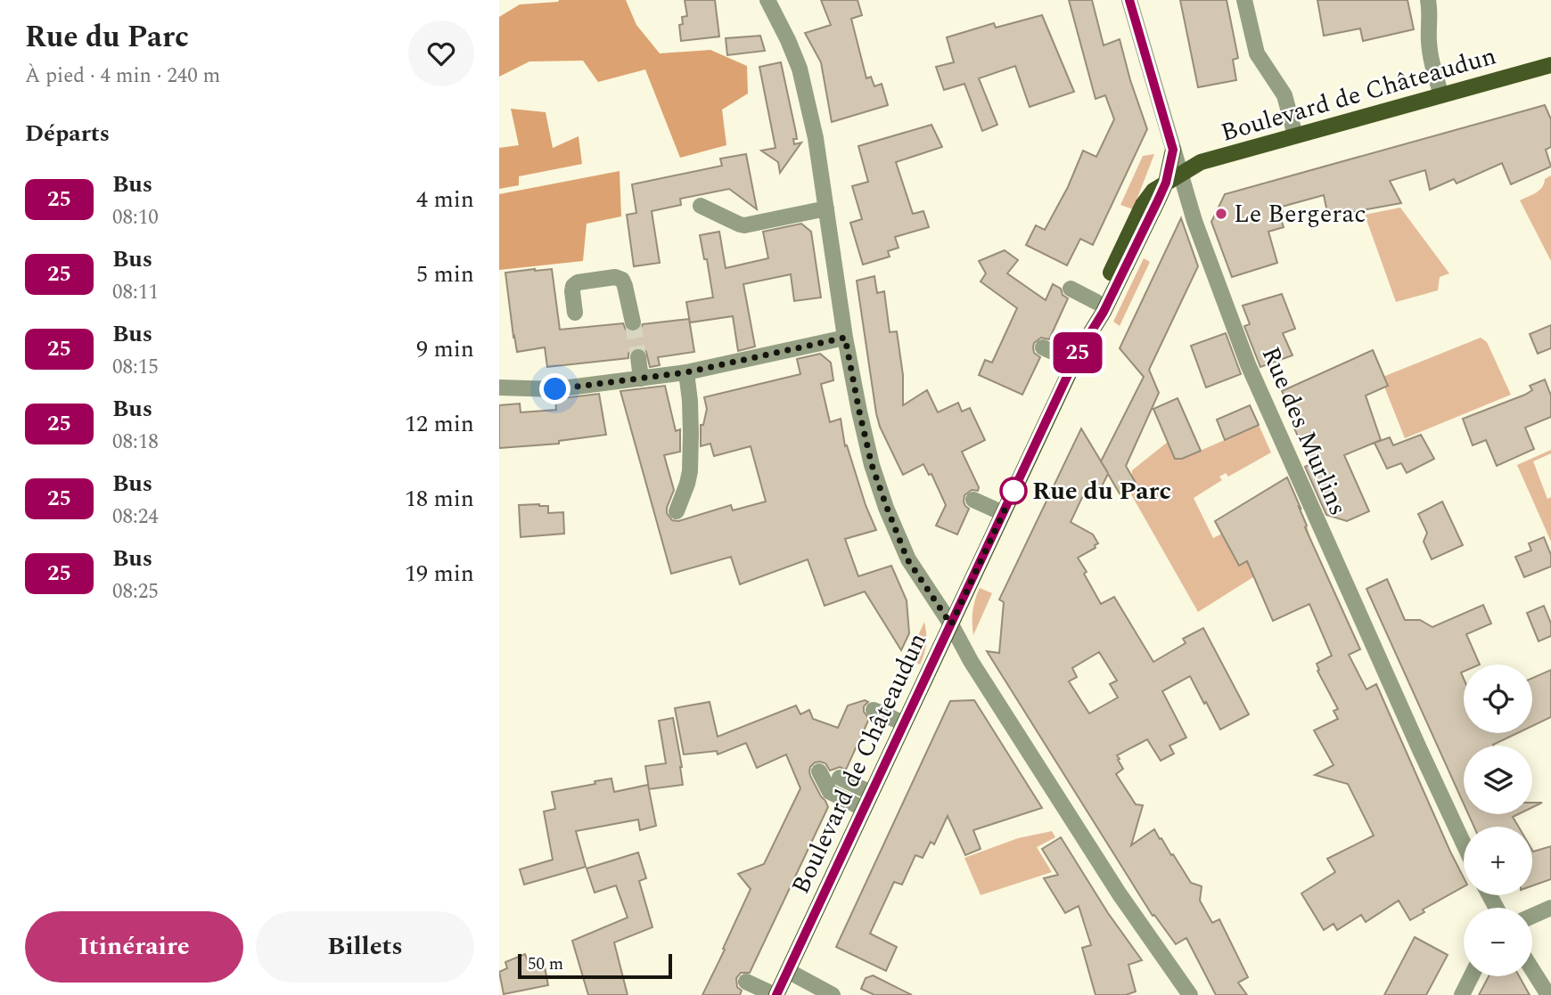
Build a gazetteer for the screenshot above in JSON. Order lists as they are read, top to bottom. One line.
{"streets":{"main road":["Boulevard de Châteaudun"],"street":["Rue des Murlins"]},"crossings":[["Boulevard de Châteaudun","Rue des Murlins"]],"places":["Le Bergerac","Rue du Parc"],"lines":["bus line 25"],"scale_bar":"50 m","page":{"heading":[["Rue du Parc","À pied · 4 min · 240 m"],"Départs"],"on_map":"25","list":[{"mark":"25","name":"Bus","note":"08:10","value":"4 min"},{"mark":"25","name":"Bus","note":"08:11","value":"5 min"},{"mark":"25","name":"Bus","note":"08:15","value":"9 min"},{"mark":"25","name":"Bus","note":"08:18","value":"12 min"},{"mark":"25","name":"Bus","note":"08:24","value":"18 min"},{"mark":"25","name":"Bus","note":"08:25","value":"19 min"}],"map_buttons":["+","−"],"buttons":["Itinéraire","Billets"],"scale":"50 m"}}
